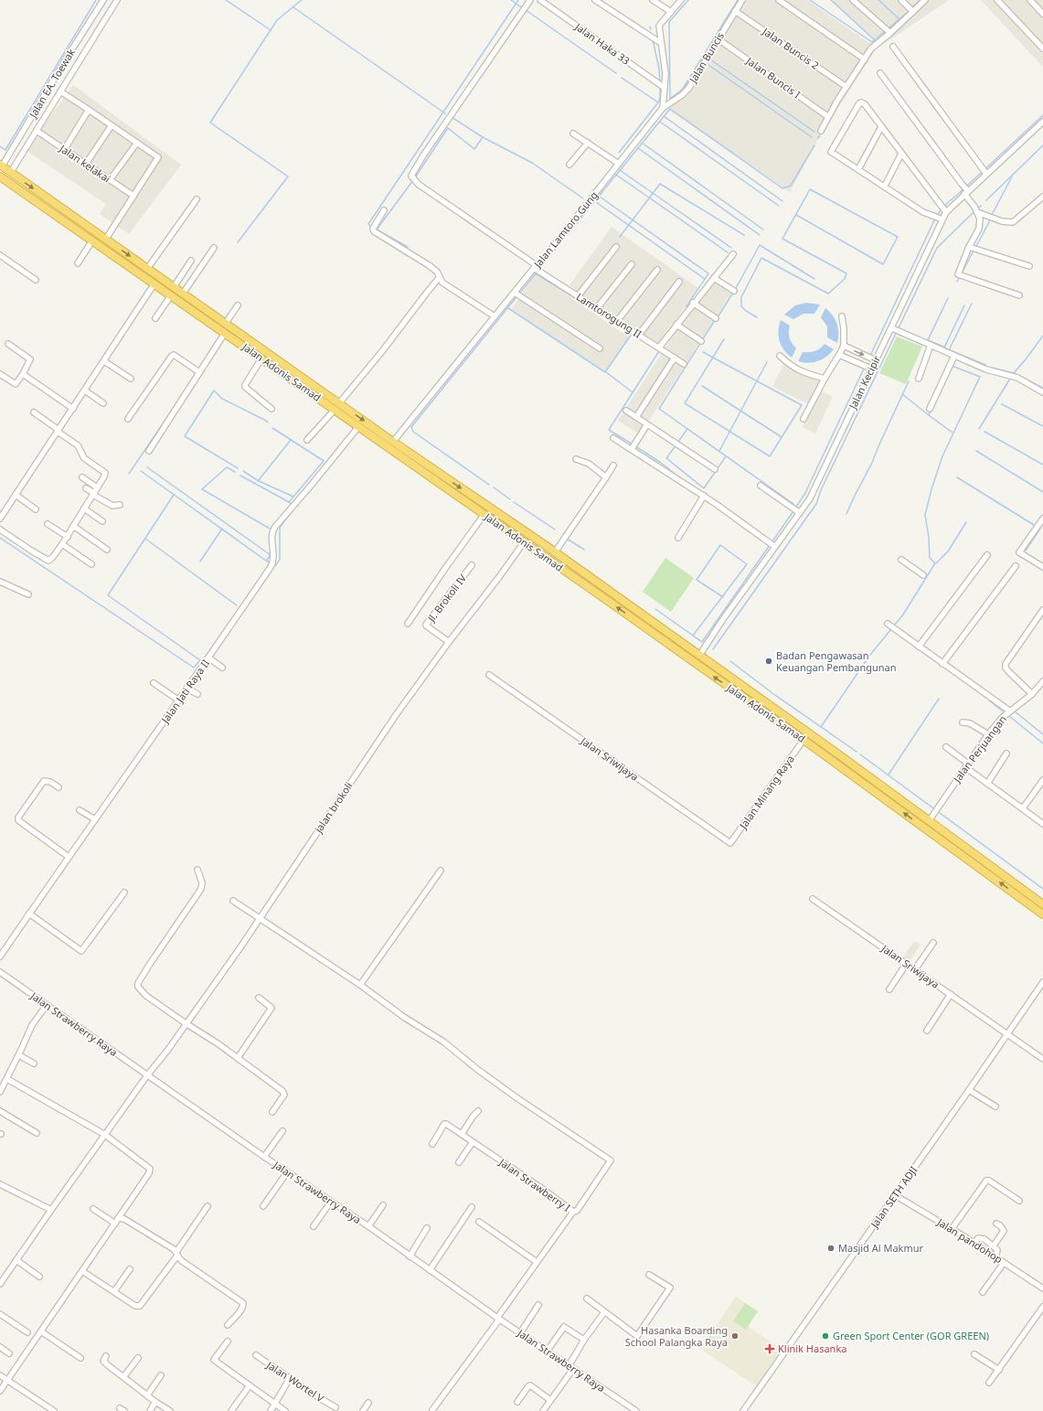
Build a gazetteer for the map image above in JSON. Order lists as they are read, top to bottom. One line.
{"streets":{"highway":["Jalan Adonis Samad"],"street":["Jalan Haka 33","Jalan Buncis 2","Jalan Buncis","Jalan Buncis I","Jalan EA. Toewak","Jalan kelakai","Jalan Lamtoro Gung","Lamtorogung II","Jalan Kecipir","Jl. Brokoli IV","Jalan Jati Raya II","Jalan Perjuangan","Jalan Sriwijaya","Jalan Minang Raya","jalan brokoli","Jalan Strawberry Raya","Jalan Strawberry I","Jalan SETH ADJI","Jalan pandohop","Jalan Wortel V"]},"crossings":[["Jalan Buncis 2","Jalan Buncis"],["Jalan Buncis","Jalan Buncis I"],["Jalan Buncis","Jalan Lamtoro Gung"],["Jalan Lamtoro Gung","Lamtorogung II"],["Jalan Adonis Samad","Jalan Jati Raya II"],["Jalan Adonis Samad","Jalan Minang Raya"],["Jalan Adonis Samad","jalan brokoli"],["Jl. Brokoli IV","jalan brokoli"],["Jalan Sriwijaya","Jalan Minang Raya"],["Jalan Sriwijaya","Jalan SETH ADJI"],["jalan brokoli","Jalan Strawberry Raya"],["Jalan Strawberry Raya","Jalan Strawberry I"],["Jalan SETH ADJI","Jalan pandohop"]],"places":{"other":["Badan Pengawasan Keuangan Pembangunan","Masjid Al Makmur","Hasanka Boarding School Palangka Raya","Green Sport Center (GOR GREEN)"],"health":["Klinik Hasanka"]}}
